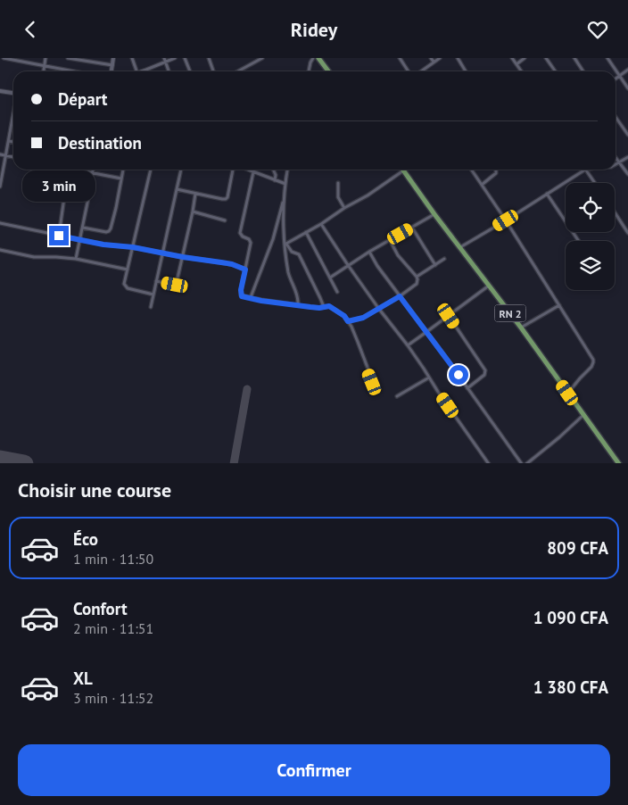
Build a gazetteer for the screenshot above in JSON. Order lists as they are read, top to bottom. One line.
{"streets":{"highway":["RN 2"]},"page":{"header":"Ridey","banner":["Départ","Destination"],"bubble":"3 min","heading":"Choisir une course","list":[{"name":"Éco","note":"1 min · 11:50","value":"809 CFA"},{"name":"Confort","note":"2 min · 11:51","value":"1 090 CFA"},{"name":"XL","note":"3 min · 11:52","value":"1 380 CFA"}],"buttons":"Confirmer"}}
